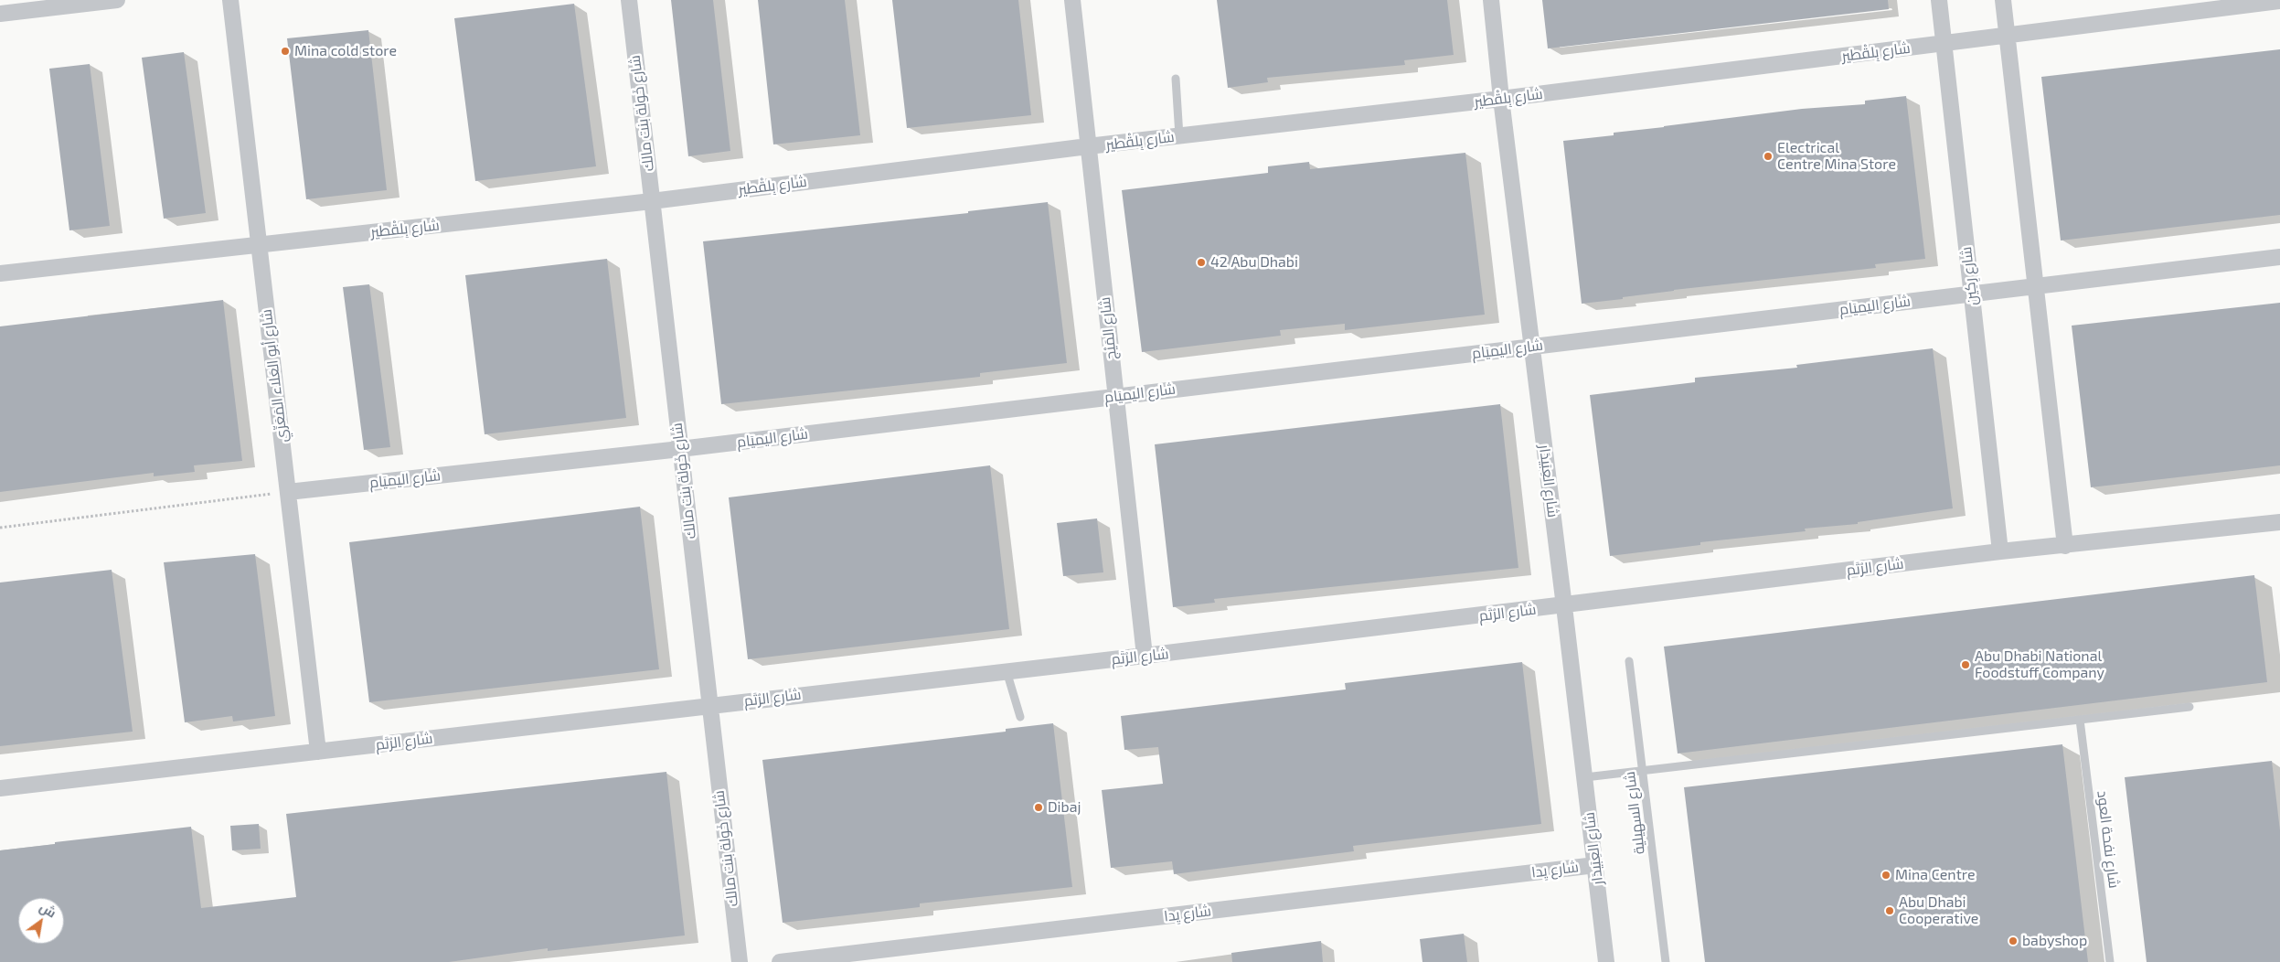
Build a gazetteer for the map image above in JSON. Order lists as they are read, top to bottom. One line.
{"streets":{"street":["شارع بِلقْطير","شارع خَولة بنت مالك","شارع رِكِين","شارع اليميَام","شارع المَيْج","شارع أبو العَلاء المَعَرِّي","شارع العِبَيدَار","شارع الرُتَم","شارع يِدا"],"lane":["شارع السهيلية","شارع نفحة العود"]},"crossings":[["شارع بِلقْطير","شارع خَولة بنت مالك"],["شارع بِلقْطير","شارع رِكِين"],["شارع بِلقْطير","شارع المَيْج"],["شارع بِلقْطير","شارع أبو العَلاء المَعَرِّي"],["شارع بِلقْطير","شارع العِبَيدَار"],["شارع خَولة بنت مالك","شارع اليميَام"],["شارع خَولة بنت مالك","شارع الرُتَم"],["شارع رِكِين","شارع اليميَام"],["شارع رِكِين","شارع الرُتَم"],["شارع اليميَام","شارع المَيْج"],["شارع اليميَام","شارع أبو العَلاء المَعَرِّي"],["شارع اليميَام","شارع العِبَيدَار"],["شارع المَيْج","شارع الرُتَم"],["شارع أبو العَلاء المَعَرِّي","شارع الرُتَم"],["شارع العِبَيدَار","شارع الرُتَم"],["شارع العِبَيدَار","شارع يِدا"]],"places":["Mina cold store","Electrical Centre Mina Store","42 Abu Dhabi","Abu Dhabi National Foodstuff Company","Dibaj","Mina Centre","Abu Dhabi Cooperative","babyshop"],"north":"top right"}
